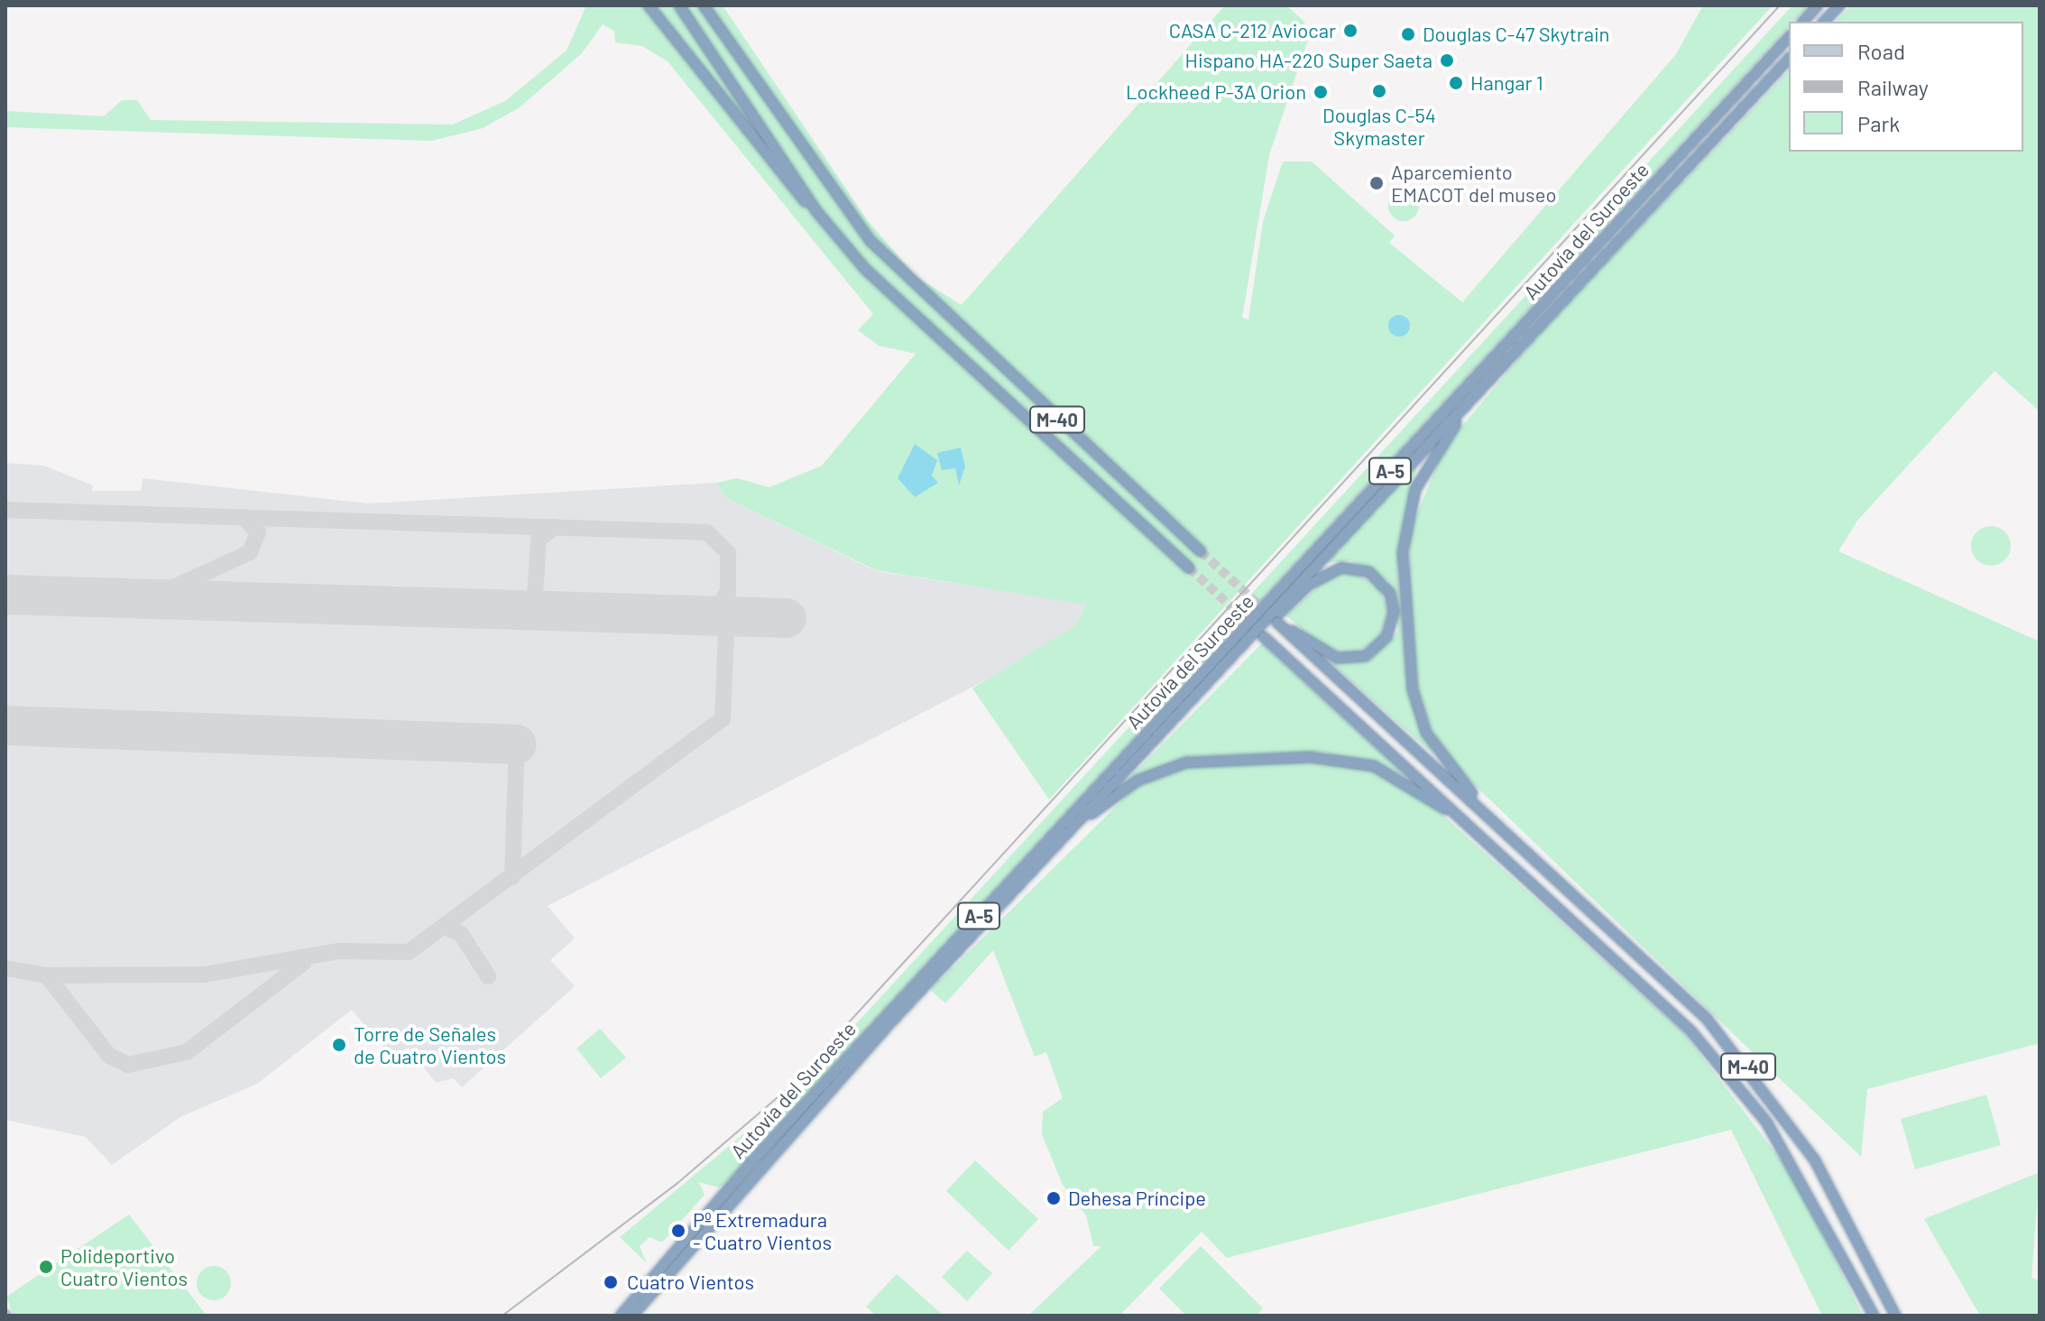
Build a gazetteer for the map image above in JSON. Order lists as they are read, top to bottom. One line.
{"streets":{"highway":["Autovía del Suroeste","M-40","A-5"]},"crossings":[["Autovía del Suroeste","M-40"]],"places":["CASA C-212 Aviocar","Douglas C-47 Skytrain","Hispano HA-220 Super Saeta","Hangar 1","Douglas C-54 Skymaster","Lockheed P-3A Orion","Aparcemiento EMACOT del museo","Torre de Señales de Cuatro Vientos","Dehesa Príncipe","Pº Extremadura - Cuatro Vientos","Polideportivo Cuatro Vientos","Cuatro Vientos"],"legend":["Road","Railway","Park"]}
